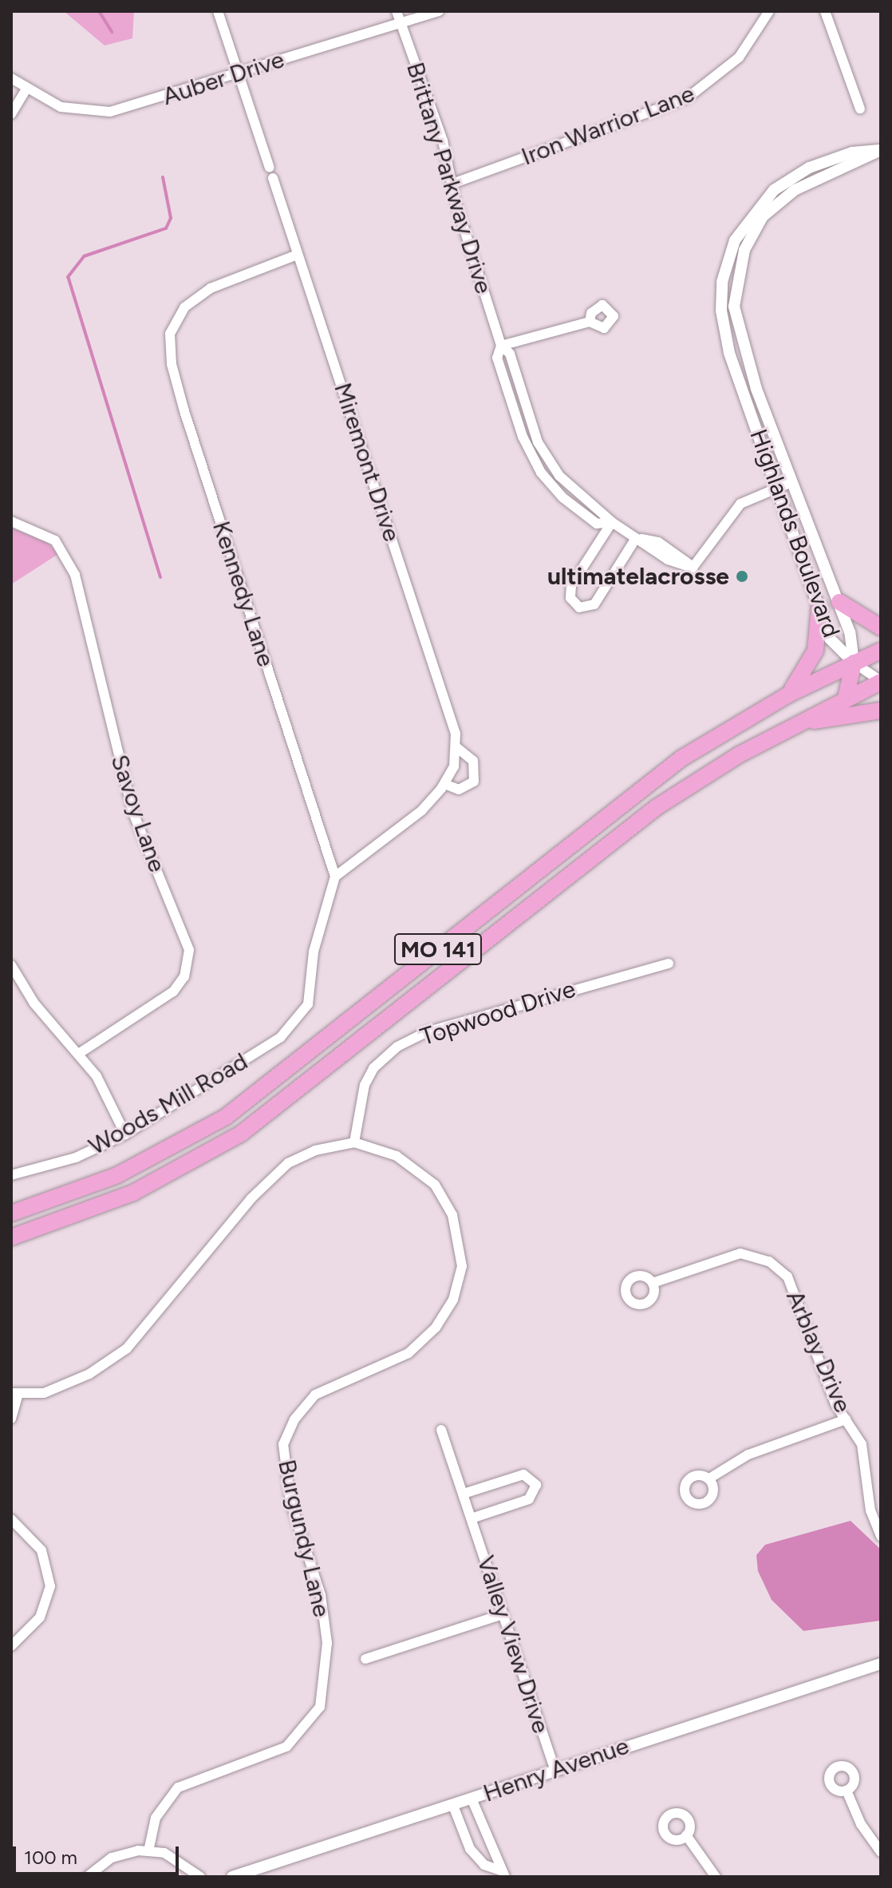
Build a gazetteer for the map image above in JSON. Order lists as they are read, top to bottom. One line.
{"streets":{"highway":["MO 141"],"street":["Auber Drive","Iron Warrior Lane","Brittany Parkway Drive","Miremont Drive","Highlands Boulevard","Kennedy Lane","Savoy Lane","Topwood Drive","Woods Mill Road","Arblay Drive","Burgundy Lane","Valley View Drive","Henry Avenue"]},"crossings":[["Auber Drive","Brittany Parkway Drive"],["Auber Drive","Miremont Drive"],["Iron Warrior Lane","Brittany Parkway Drive"],["Brittany Parkway Drive","Highlands Boulevard"],["Miremont Drive","Kennedy Lane"],["Highlands Boulevard","MO 141"],["Kennedy Lane","Woods Mill Road"],["Topwood Drive","Burgundy Lane"],["Valley View Drive","Henry Avenue"]],"places":["ultimatelacrosse"],"scale_bar":"100 m"}
